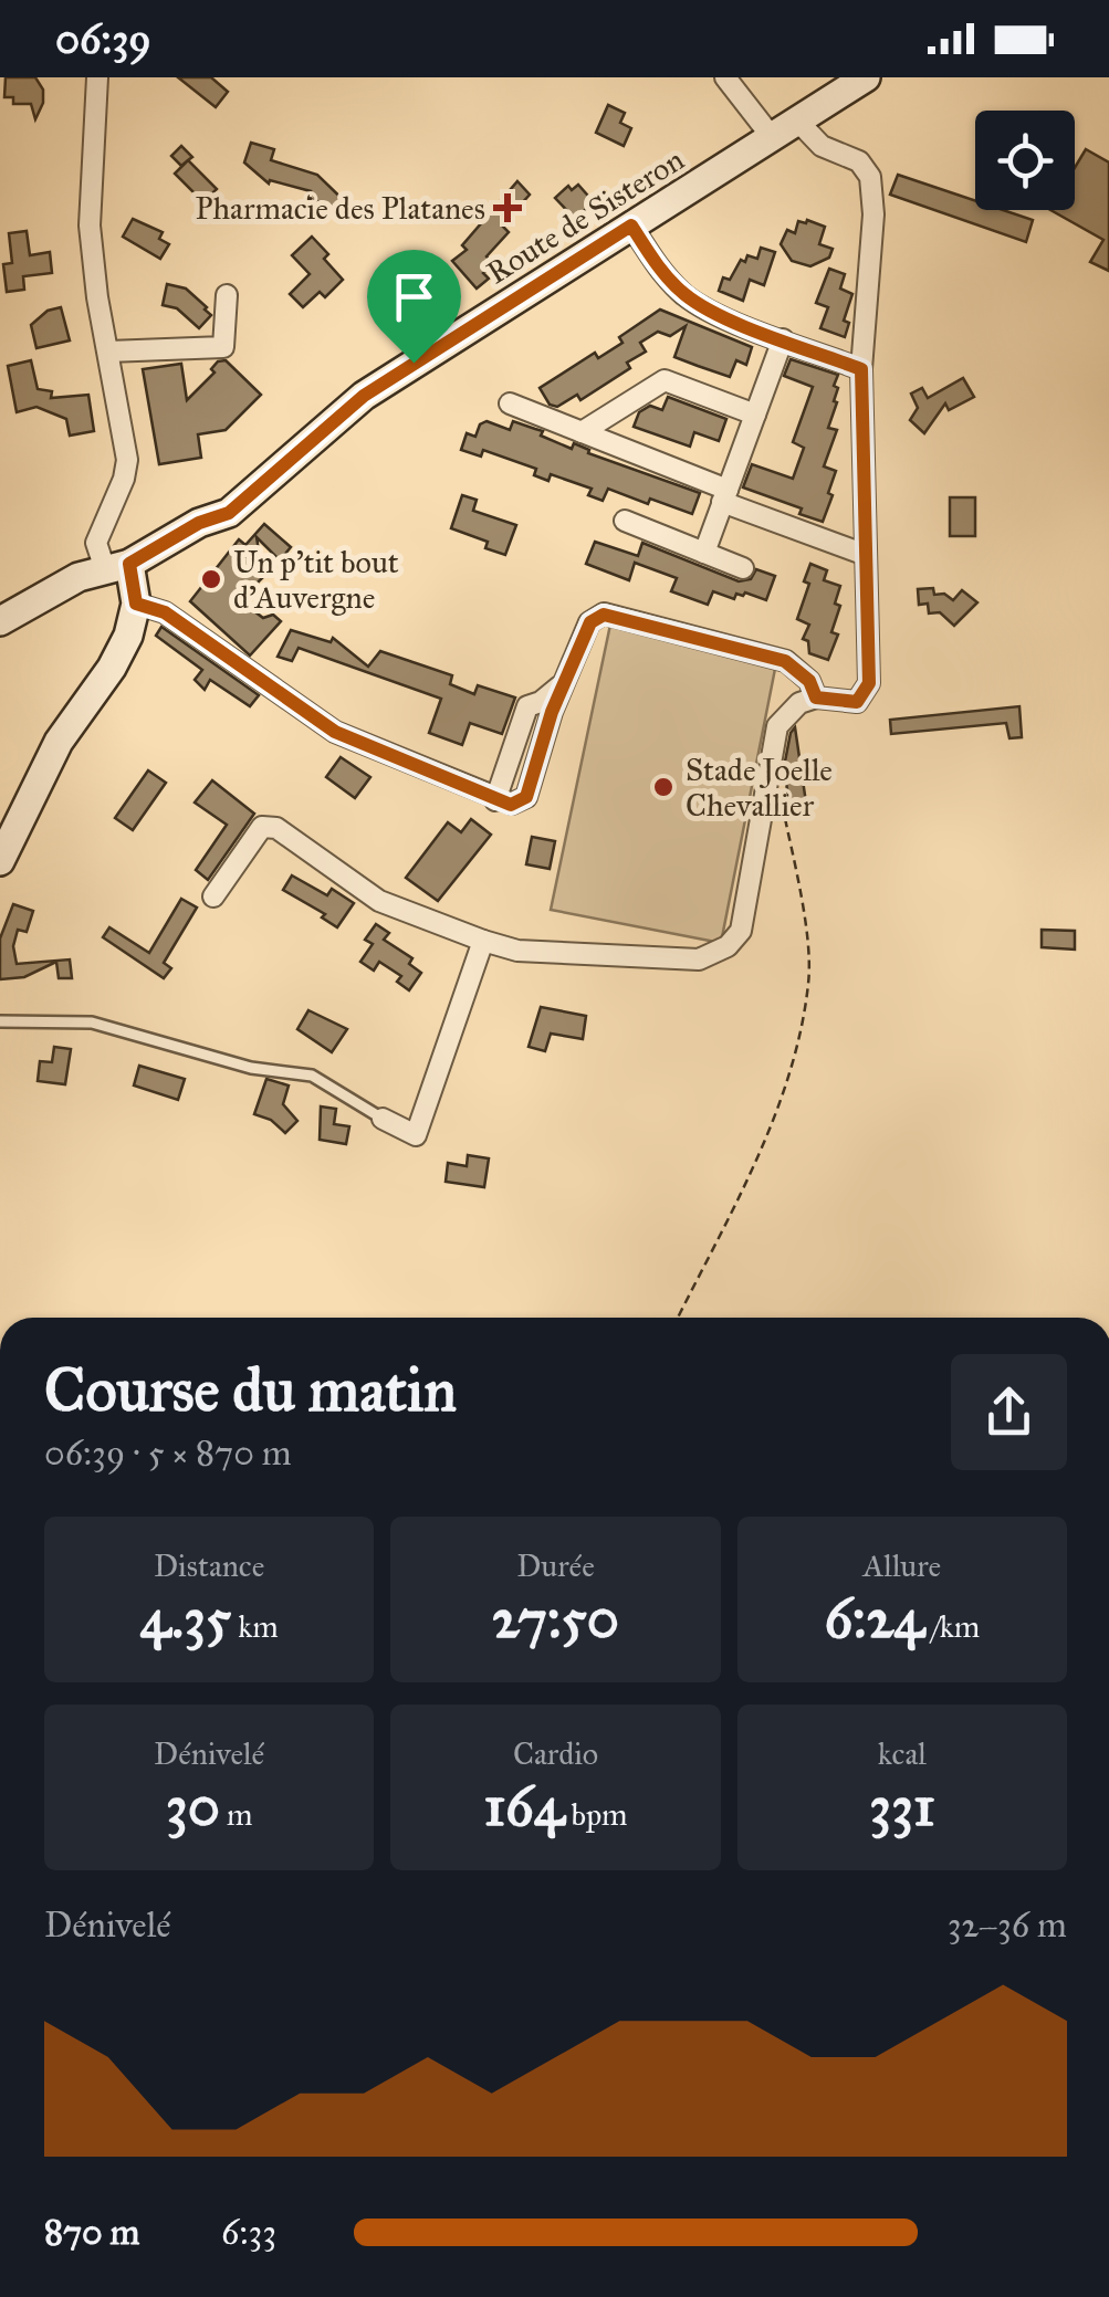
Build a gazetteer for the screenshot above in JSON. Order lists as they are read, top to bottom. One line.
{"streets":{"main road":["Route de Sisteron"]},"places":{"health":["Pharmacie des Platanes"],"other":["Un p'tit bout d'Auvergne","Stade Joelle Chevallier"]},"page":{"status":"06:39","heading":["Course du matin","06:39 · 5 × 870 m"],"stats":[["Distance","4.35 km"],["Durée","27:50"],["Allure","6:24 /km"],["Dénivelé","30 m"],["Cardio","164 bpm"],["kcal","331"]],"chart":["Dénivelé","32–36 m"],"list":[{"name":"870 m","note":"6:33"}]}}
